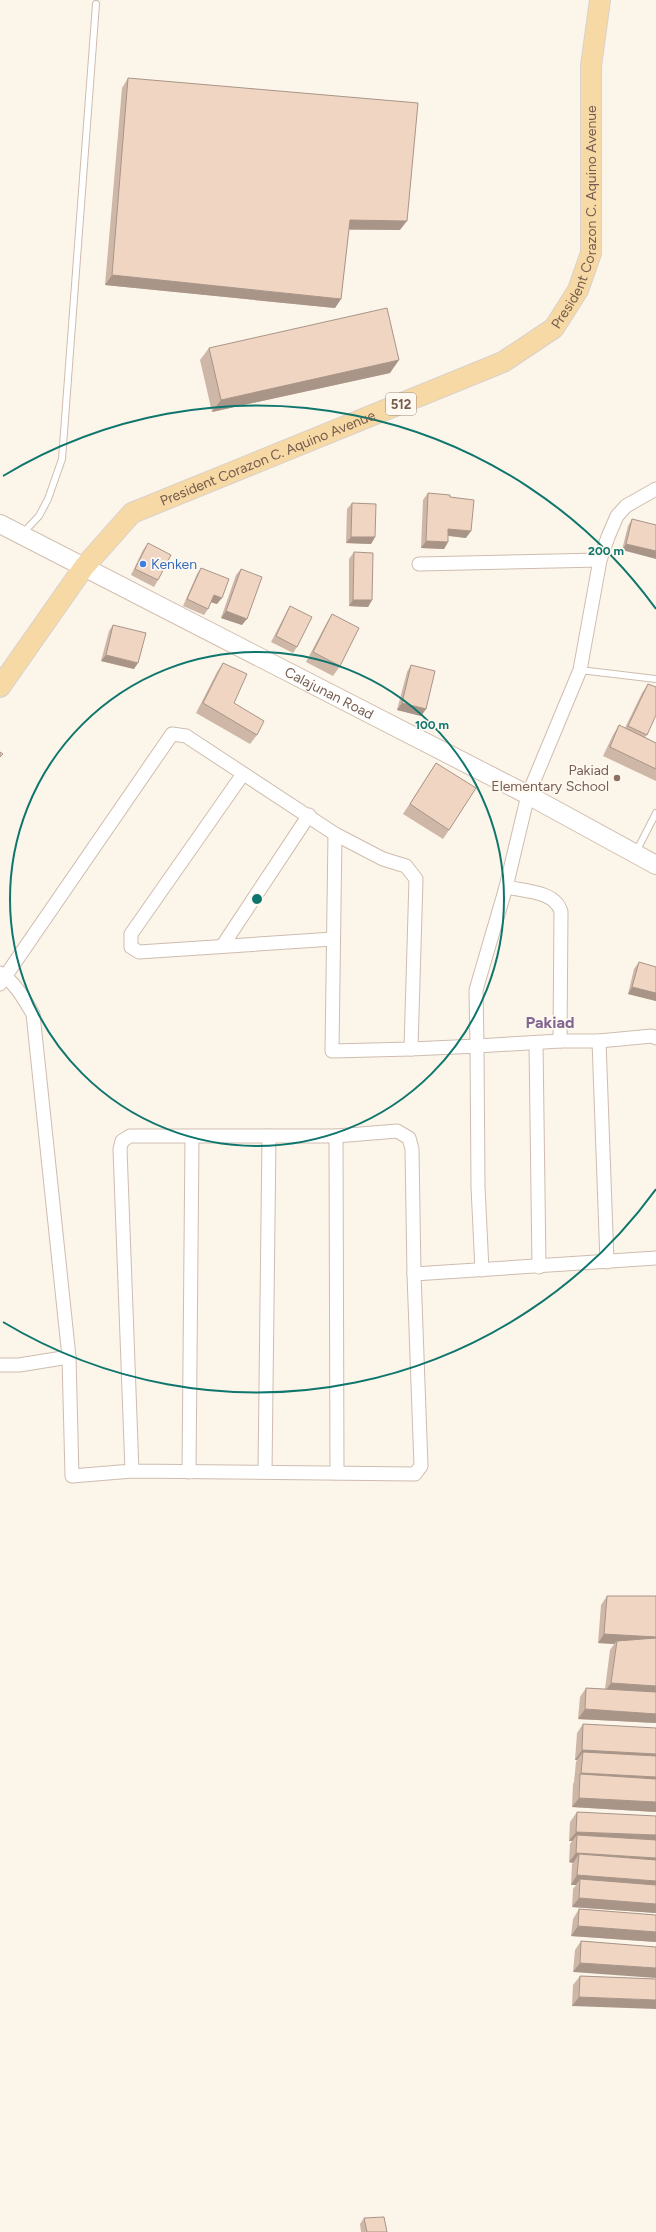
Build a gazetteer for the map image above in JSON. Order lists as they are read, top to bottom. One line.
{"streets":{"main road":["President Corazon C. Aquino Avenue","512","Calajunan Road"]},"crossings":[["President Corazon C. Aquino Avenue","Calajunan Road"]],"districts":["Pakiad"],"places":["Kenken","Pakiad Elementary School"],"rings":["200 m","100 m"]}
